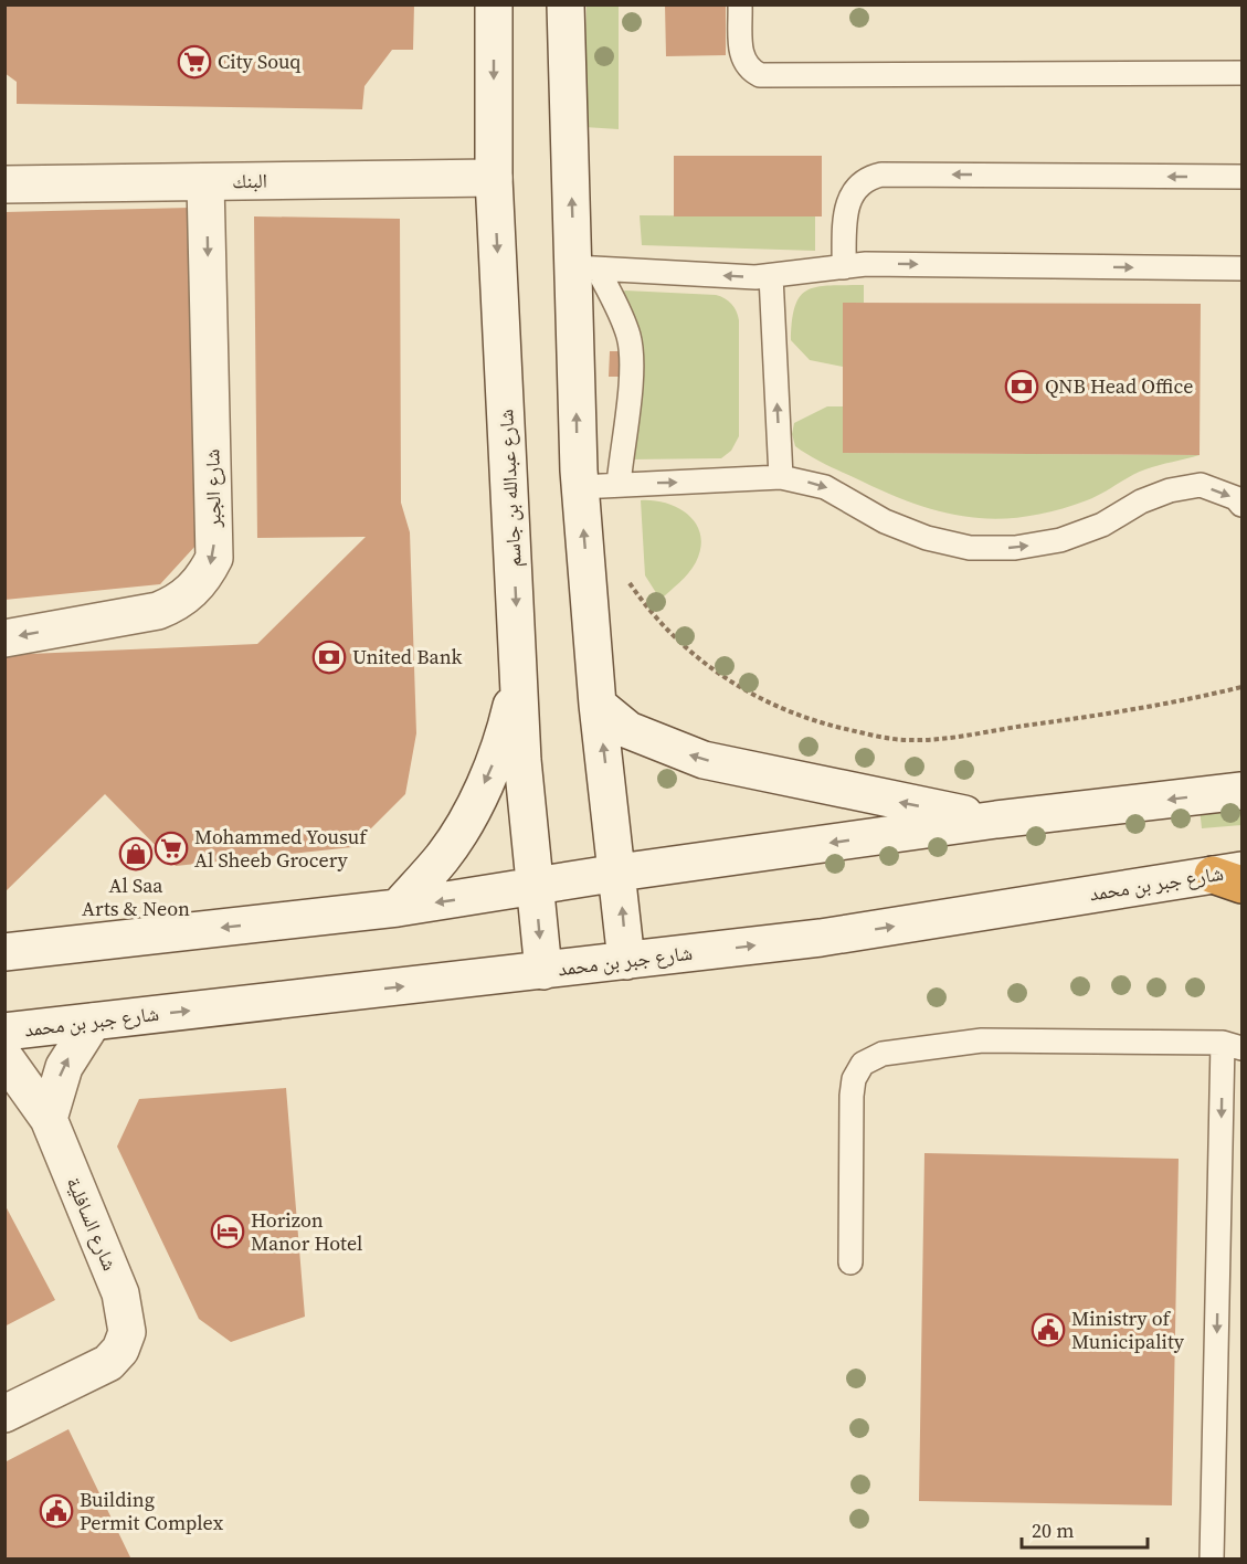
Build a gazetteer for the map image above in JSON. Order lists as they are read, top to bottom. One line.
{"streets":{"street":["البنك","شارع الجبر","شارع عبدالله بن جاسم","شارع جبر بن محمد","شارع السافلية"]},"crossings":[["البنك","شارع الجبر"],["البنك","شارع عبدالله بن جاسم"],["شارع عبدالله بن جاسم","شارع جبر بن محمد"]],"one_way":["شارع الجبر"],"places":{"supermarket":["City Souq","Mohammed Yousuf Al Sheeb Grocery"],"bank":["QNB Head Office","United Bank"],"shop":["Al Saa Arts & Neon"],"hotel":["Horizon Manor Hotel"],"public building":["Ministry of Municipality","Building Permit Complex"]},"scale_bar":"20 m"}
